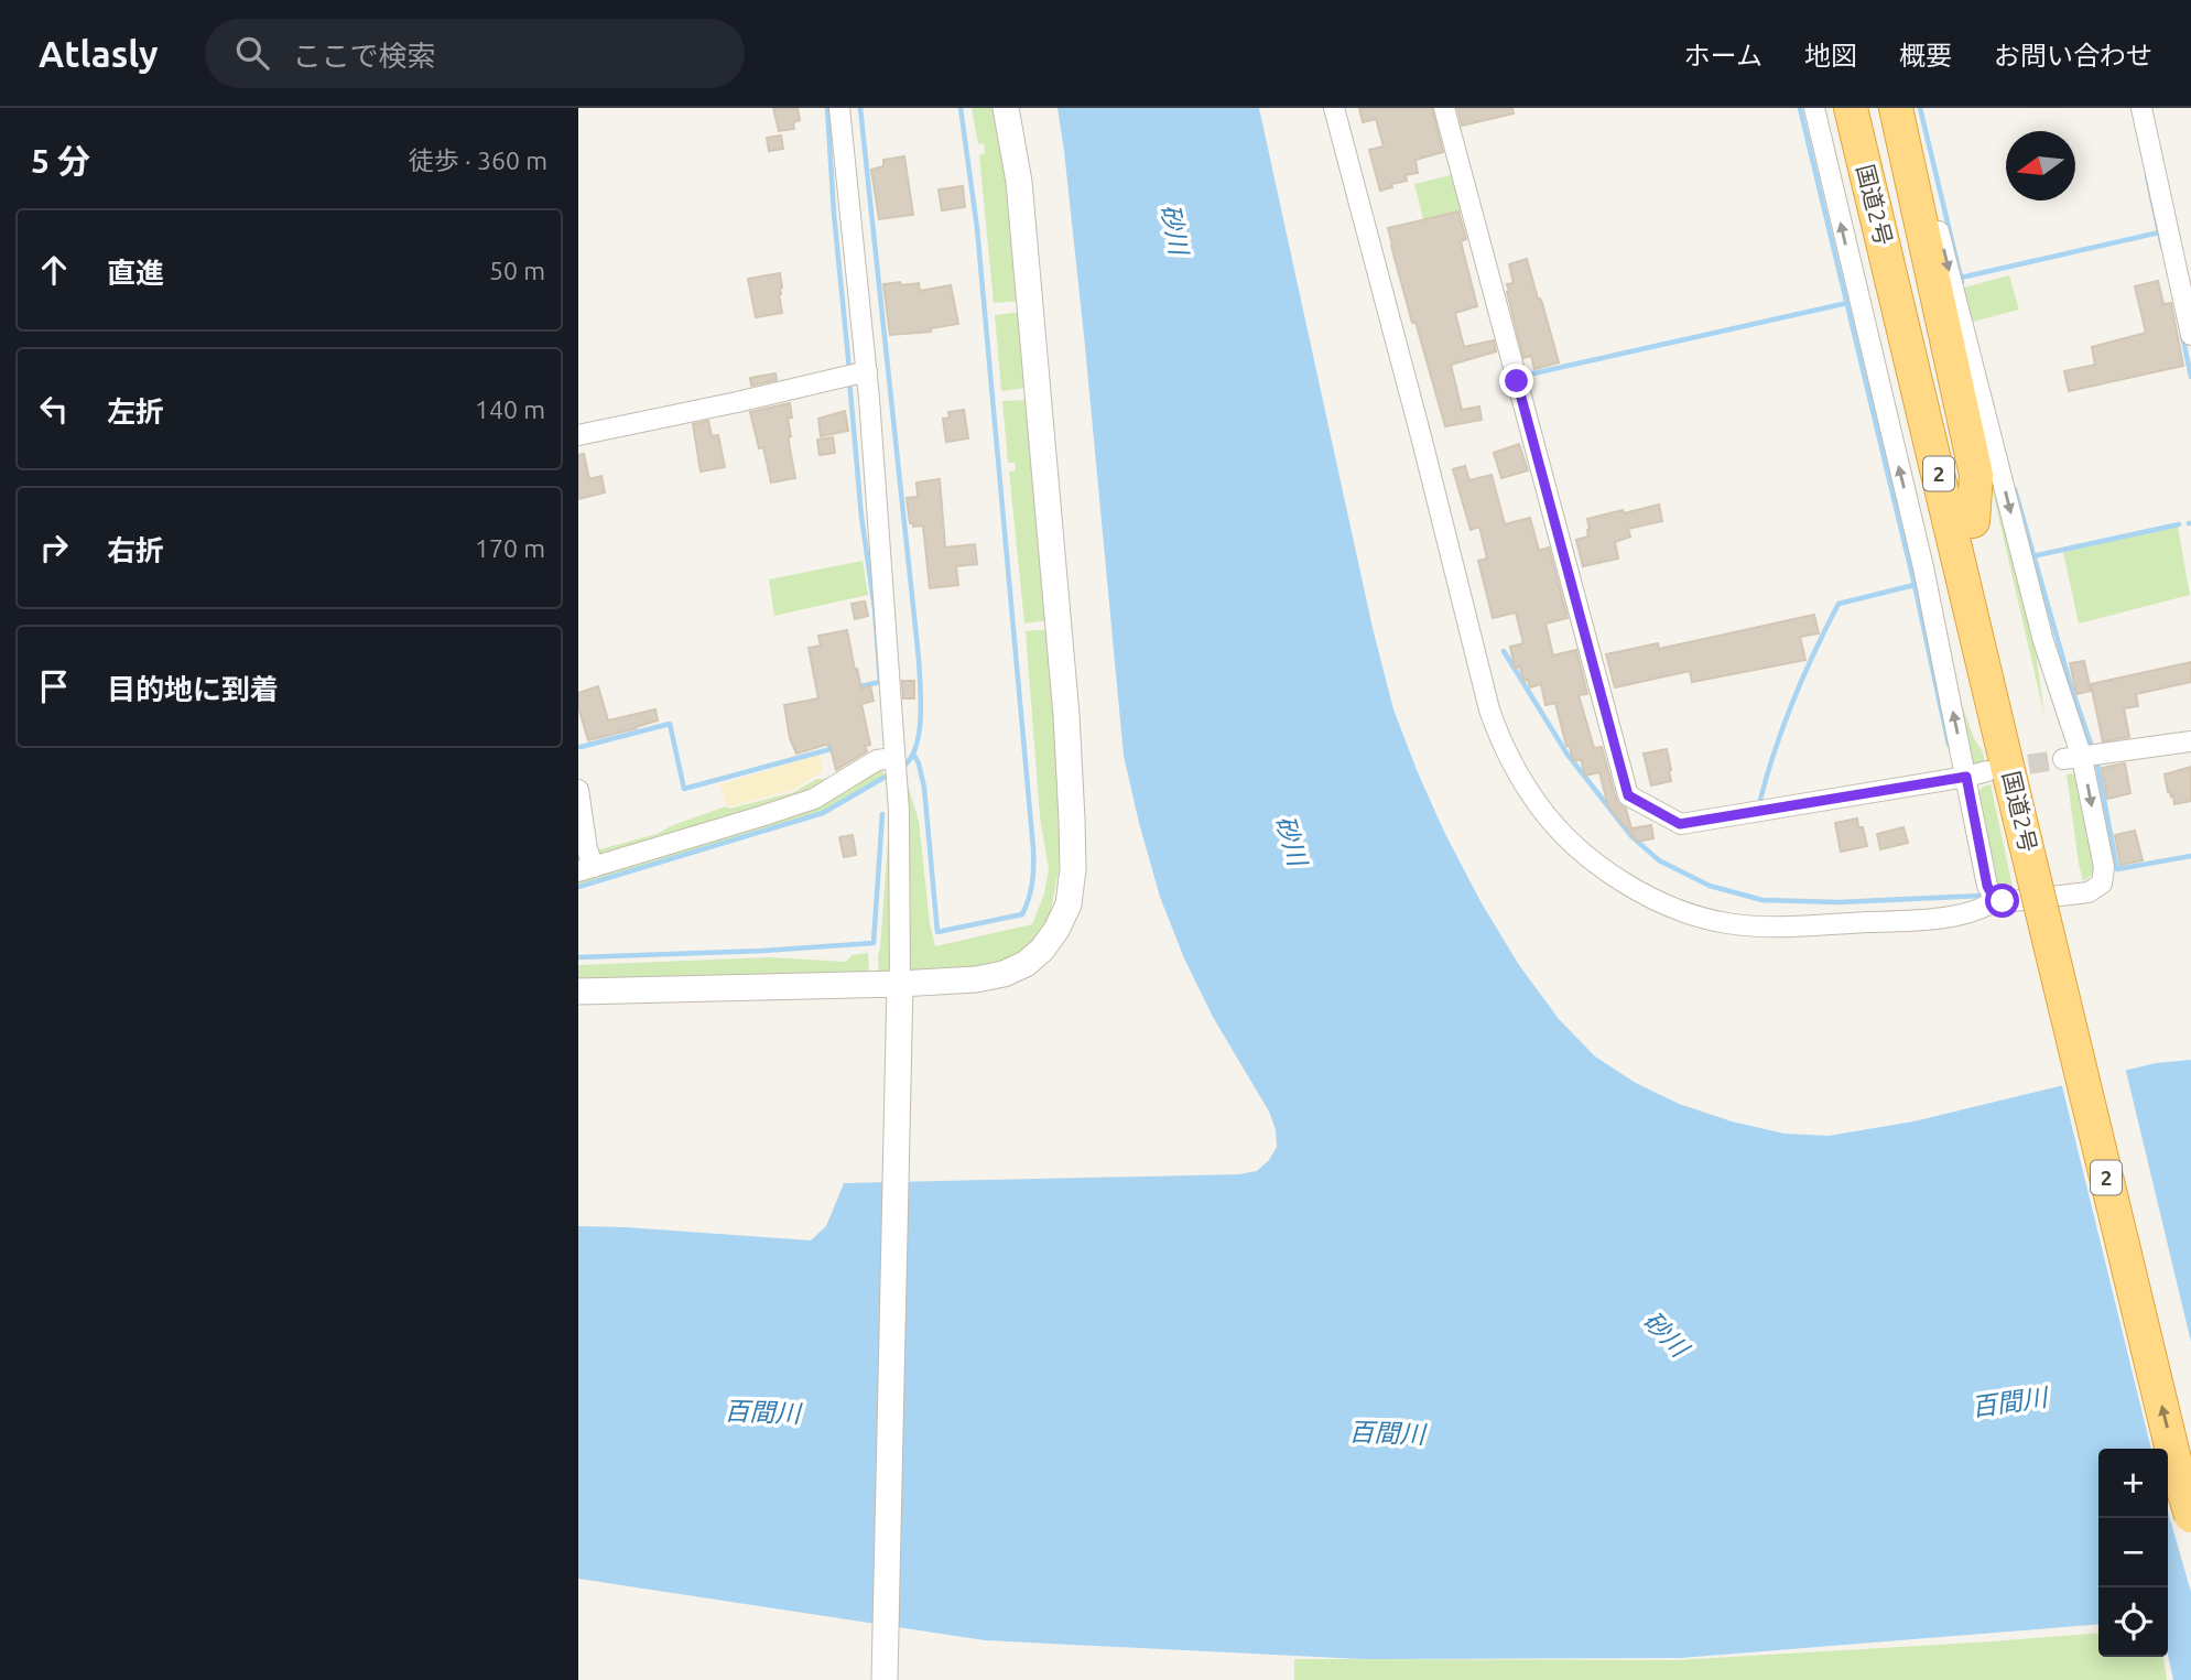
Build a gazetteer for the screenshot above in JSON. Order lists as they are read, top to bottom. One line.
{"streets":{"highway":["国道2号","2"]},"water":["砂川","百間川"],"north":"left","page":{"header":"Atlasly","search":"ここで検索","nav":["ホーム","地図","概要","お問い合わせ"],"heading":["5 分","徒歩 · 360 m"],"list":[["直進","50 m"],["左折","140 m"],["右折","170 m"],"目的地に到着"],"map_buttons":["+","−"]}}
